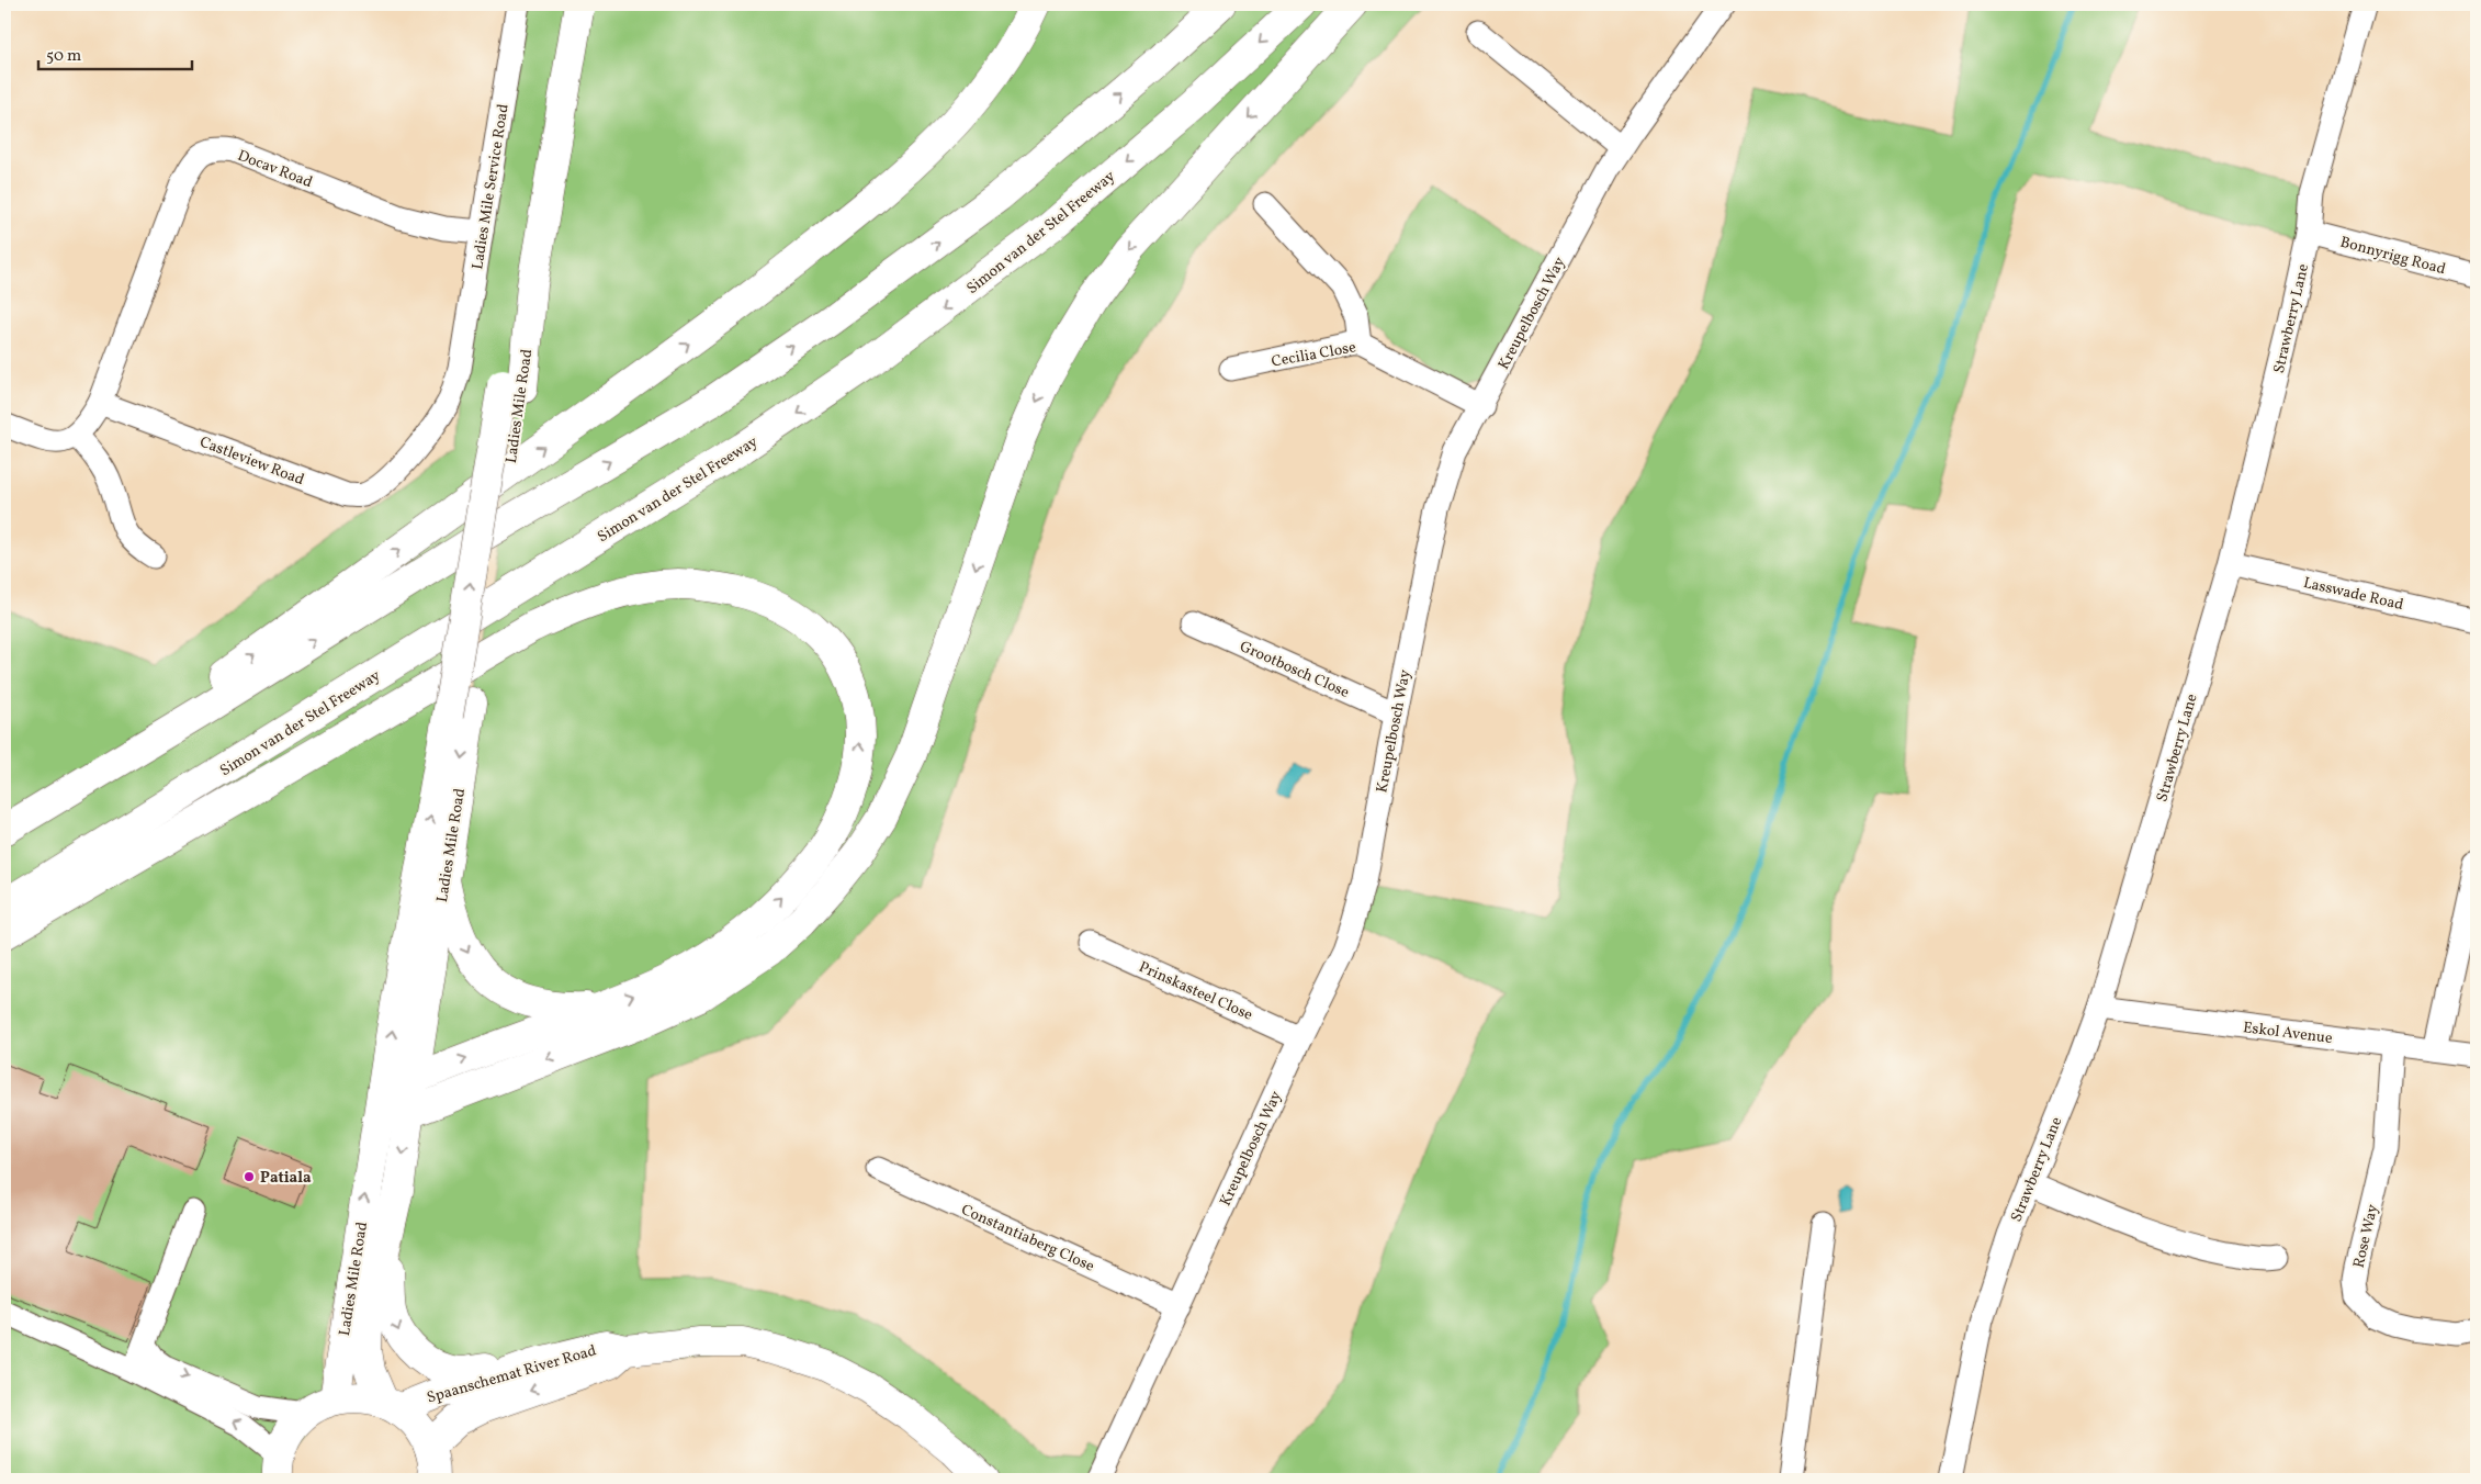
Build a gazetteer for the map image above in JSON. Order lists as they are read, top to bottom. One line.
{"streets":{"main road":["Simon van der Stel Freeway","Ladies Mile Road","Spaanschemat River Road"],"street":["Docav Road","Ladies Mile Service Road","Bonnyrigg Road","Kreupelbosch Way","Strawberry Lane","Cecilia Close","Castleview Road","Lasswade Road","Grootbosch Close","Prinskasteel Close","Eskol Avenue","Rose Way","Constantiaberg Close"]},"crossings":[["Docav Road","Ladies Mile Service Road"],["Docav Road","Castleview Road"],["Ladies Mile Service Road","Castleview Road"],["Bonnyrigg Road","Strawberry Lane"],["Kreupelbosch Way","Cecilia Close"],["Kreupelbosch Way","Grootbosch Close"],["Kreupelbosch Way","Prinskasteel Close"],["Kreupelbosch Way","Constantiaberg Close"],["Strawberry Lane","Lasswade Road"],["Strawberry Lane","Eskol Avenue"],["Ladies Mile Road","Spaanschemat River Road"],["Eskol Avenue","Rose Way"]],"places":["Patiala"],"scale_bar":"50 m"}
